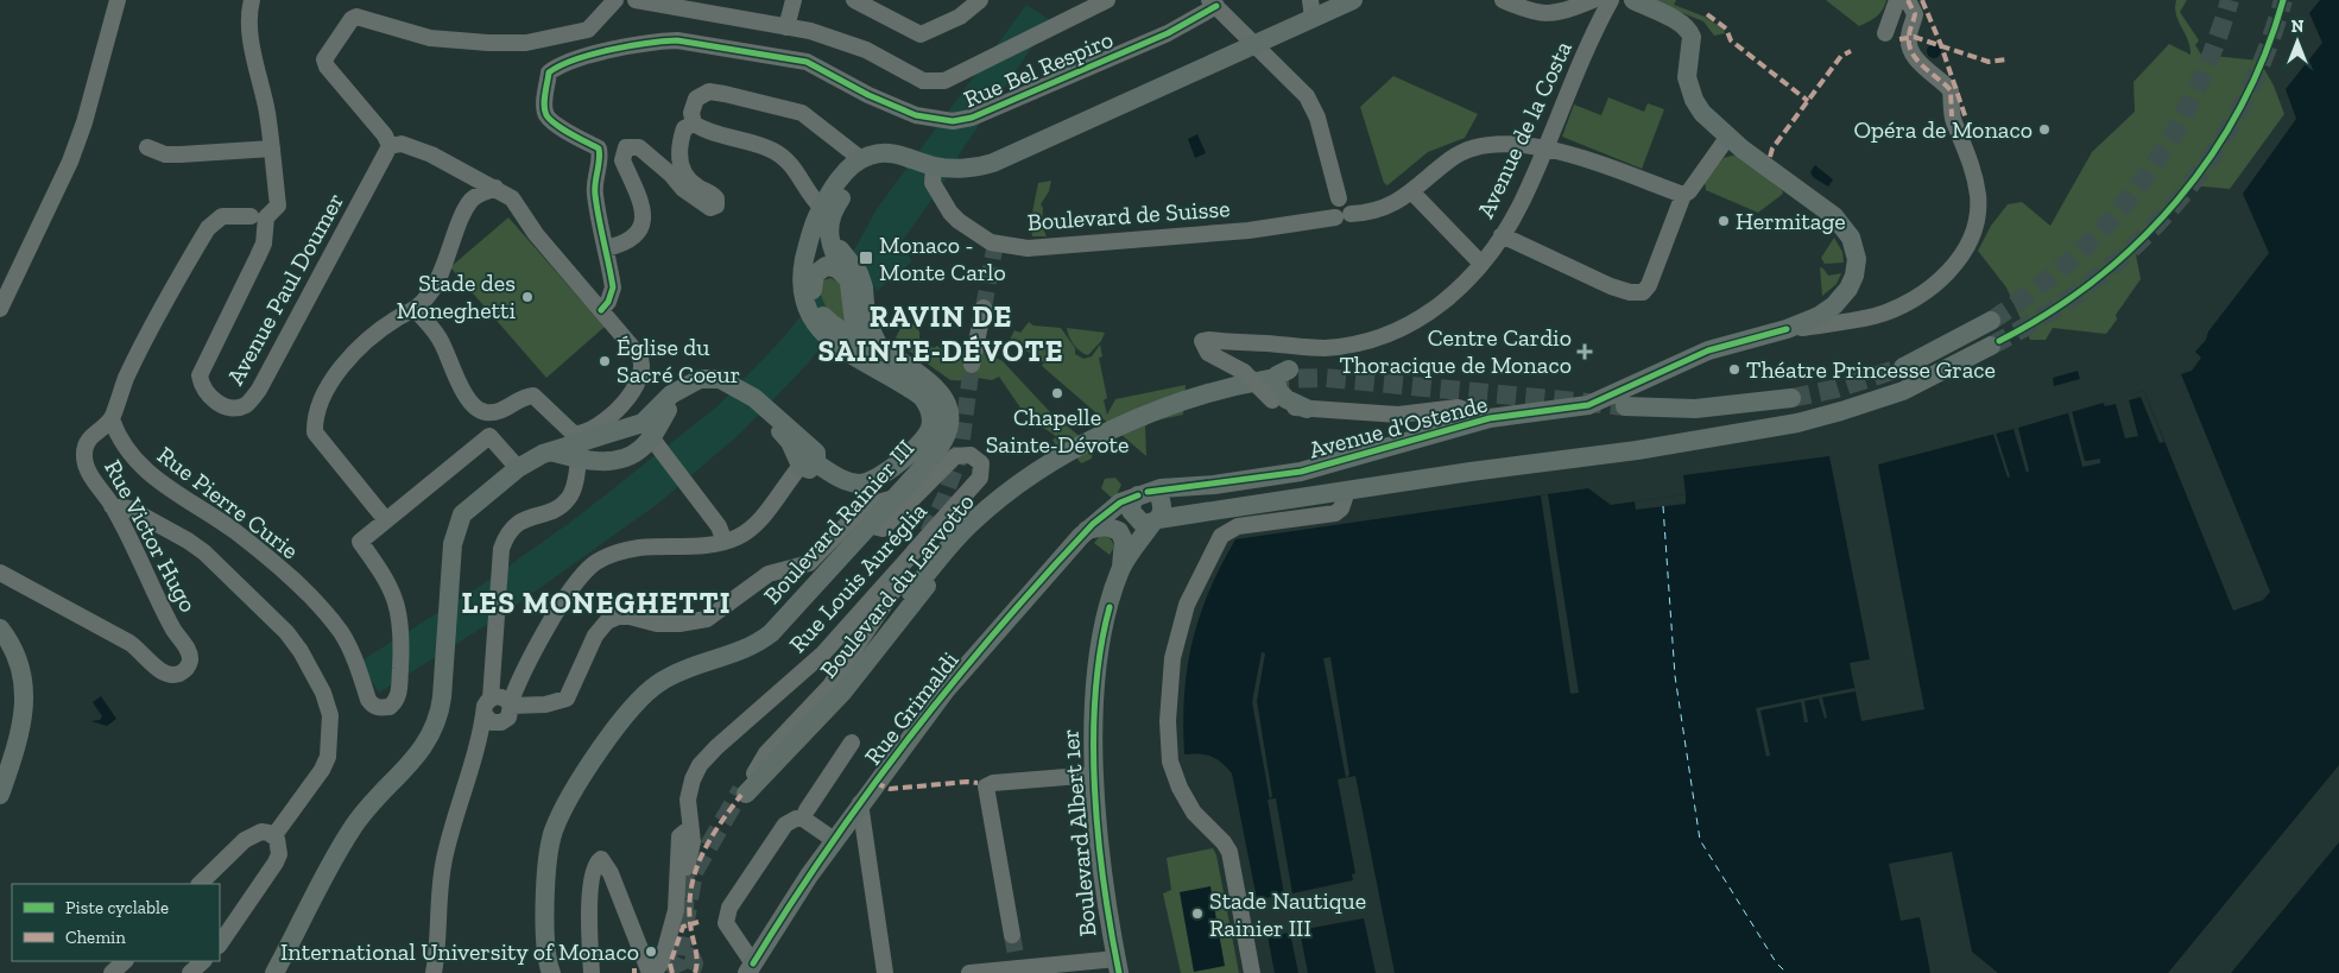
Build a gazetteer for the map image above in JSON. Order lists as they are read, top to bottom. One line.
{"streets":{"main road":["Avenue d'Ostende","Boulevard Rainier III","Boulevard du Larvotto","Rue Grimaldi","Boulevard Albert 1er"],"street":["Rue Bel Respiro","Avenue de la Costa","Boulevard de Suisse","Avenue Paul Doumer","Rue Pierre Curie","Rue Victor Hugo","Rue Louis Auréglia"]},"crossings":[["Avenue de la Costa","Boulevard de Suisse"],["Avenue de la Costa","Avenue d'Ostende"],["Avenue Paul Doumer","Rue Victor Hugo"],["Avenue d'Ostende","Rue Grimaldi"],["Avenue d'Ostende","Boulevard Albert 1er"],["Rue Pierre Curie","Rue Victor Hugo"],["Boulevard Rainier III","Rue Louis Auréglia"],["Rue Grimaldi","Boulevard Albert 1er"]],"districts":["RAVIN DE SAINTE-DÉVOTE","LES MONEGHETTI"],"places":{"other":["Opéra de Monaco","Hermitage","Stade des Moneghetti","Église du Sacré Coeur","Théatre Princesse Grace","Chapelle Sainte-Dévote","Stade Nautique Rainier III","International University of Monaco"],"transit":["Monaco - Monte Carlo"],"health":["Centre Cardio Thoracique de Monaco"]},"legend":["Piste cyclable","Chemin"],"north":"top"}
